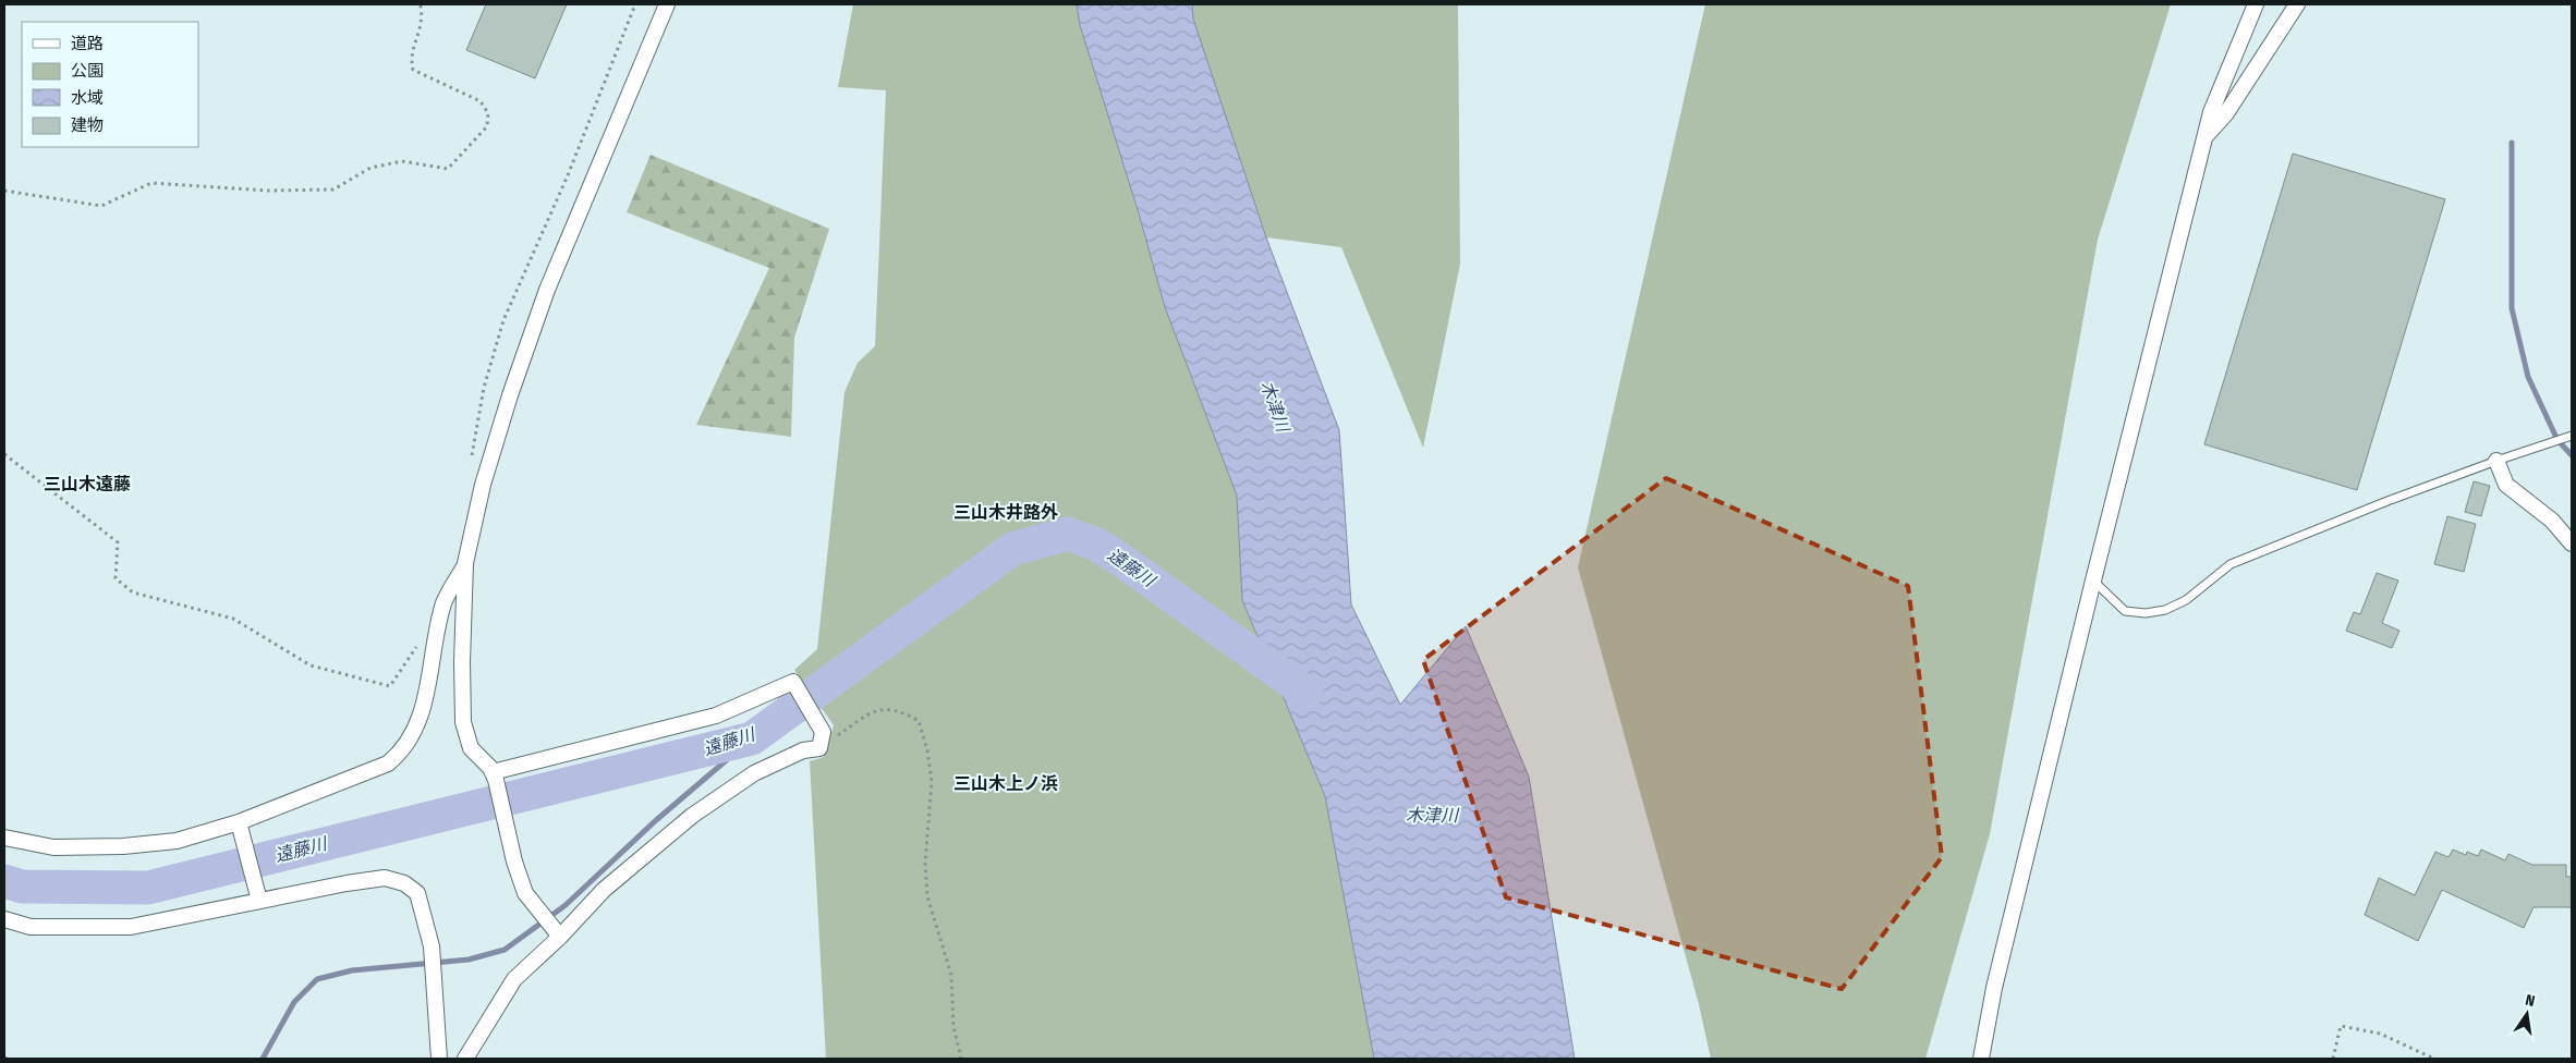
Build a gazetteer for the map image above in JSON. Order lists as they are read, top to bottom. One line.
{"districts":["三山木遠藤","三山木井路外","三山木上ノ浜"],"water":["木津川","遠藤川"],"legend":["道路","公園","水域","建物"],"north":"top"}
